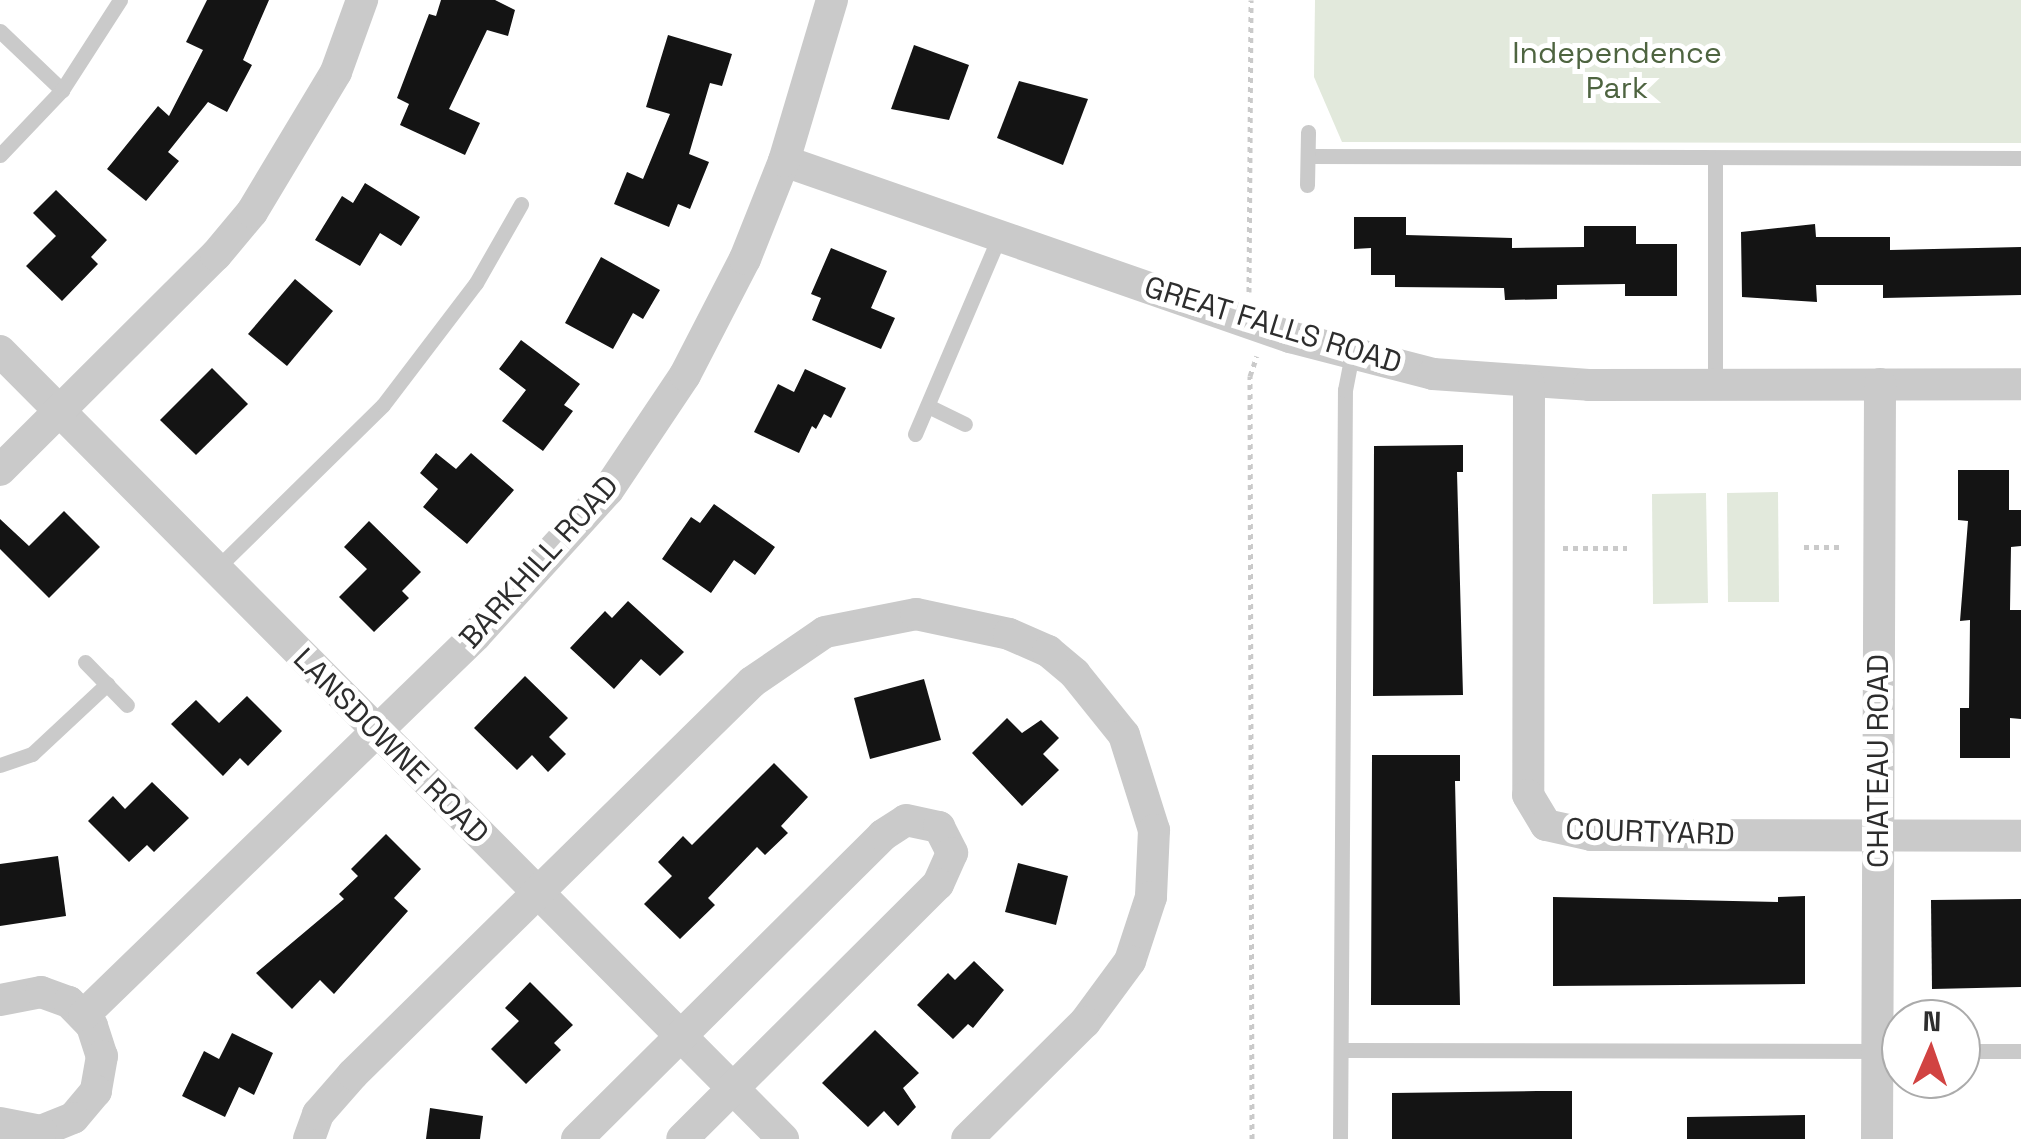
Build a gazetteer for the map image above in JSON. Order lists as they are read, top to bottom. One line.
{"streets":{"street":["GREAT FALLS ROAD","BARKHILL ROAD","LANSDOWNE ROAD","CHATEAU ROAD","COURTYARD"]},"crossings":[["GREAT FALLS ROAD","BARKHILL ROAD"],["GREAT FALLS ROAD","CHATEAU ROAD"],["GREAT FALLS ROAD","COURTYARD"],["BARKHILL ROAD","LANSDOWNE ROAD"],["CHATEAU ROAD","COURTYARD"]],"parks":["Independence Park"],"north":"top"}
